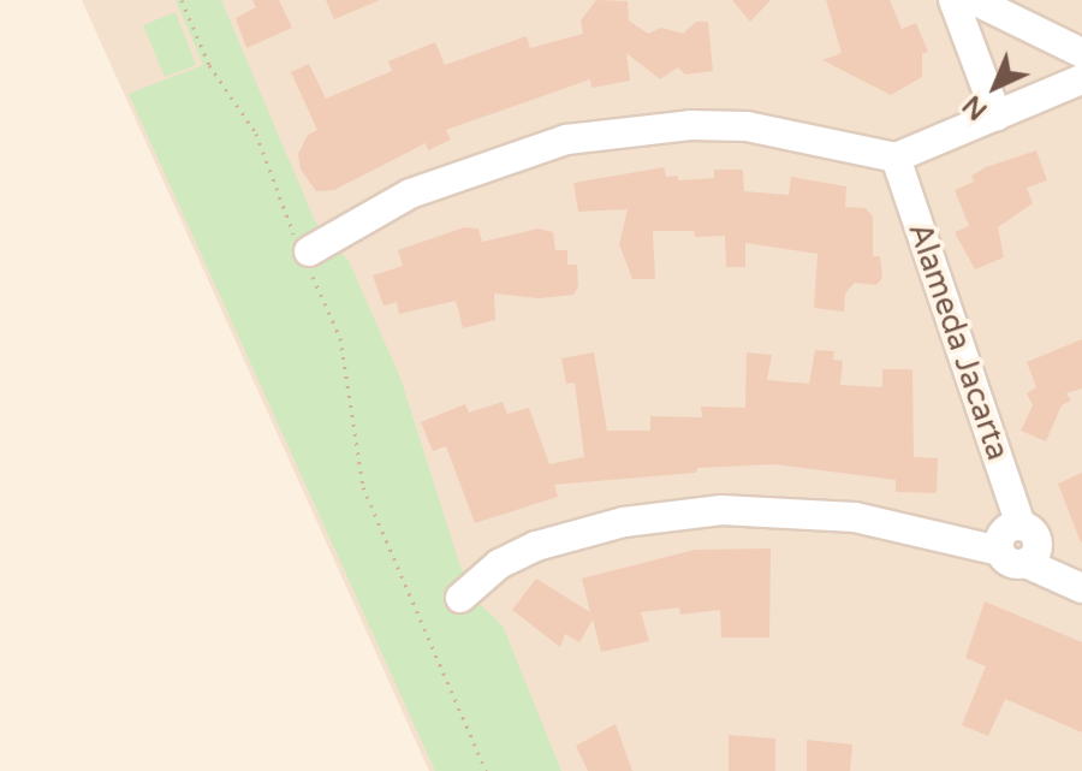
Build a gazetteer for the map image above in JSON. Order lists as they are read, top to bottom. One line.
{"streets":{"street":["Alameda Jacarta"]},"north":"bottom left"}
